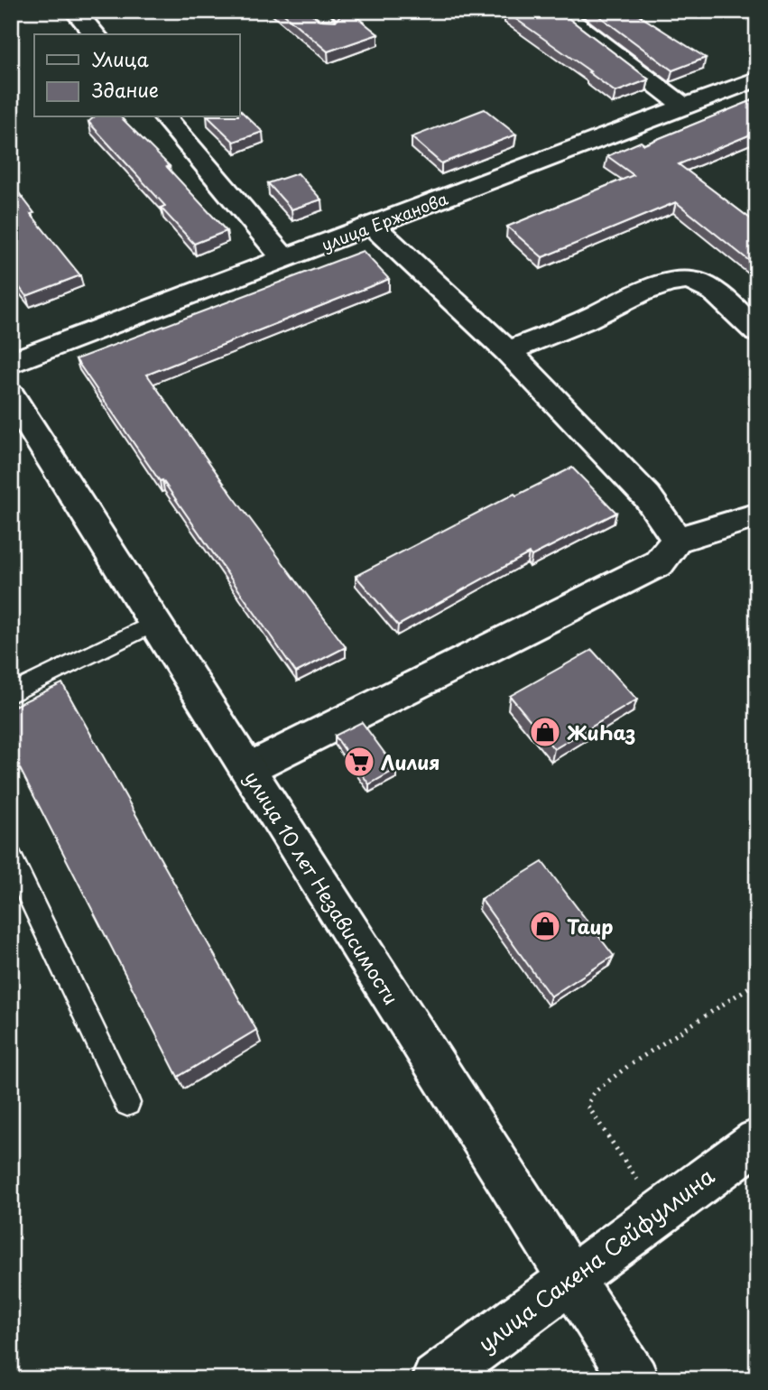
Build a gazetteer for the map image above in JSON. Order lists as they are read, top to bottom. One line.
{"streets":{"street":["улица Ержанова","улица 10 лет Независимости","улица Сакена Сейфуллина"]},"crossings":[["улица 10 лет Независимости","улица Сакена Сейфуллина"]],"places":{"shop":["ЖиҺаз","Таир"],"supermarket":["Лилия"]},"legend":["Улица","Здание"]}
